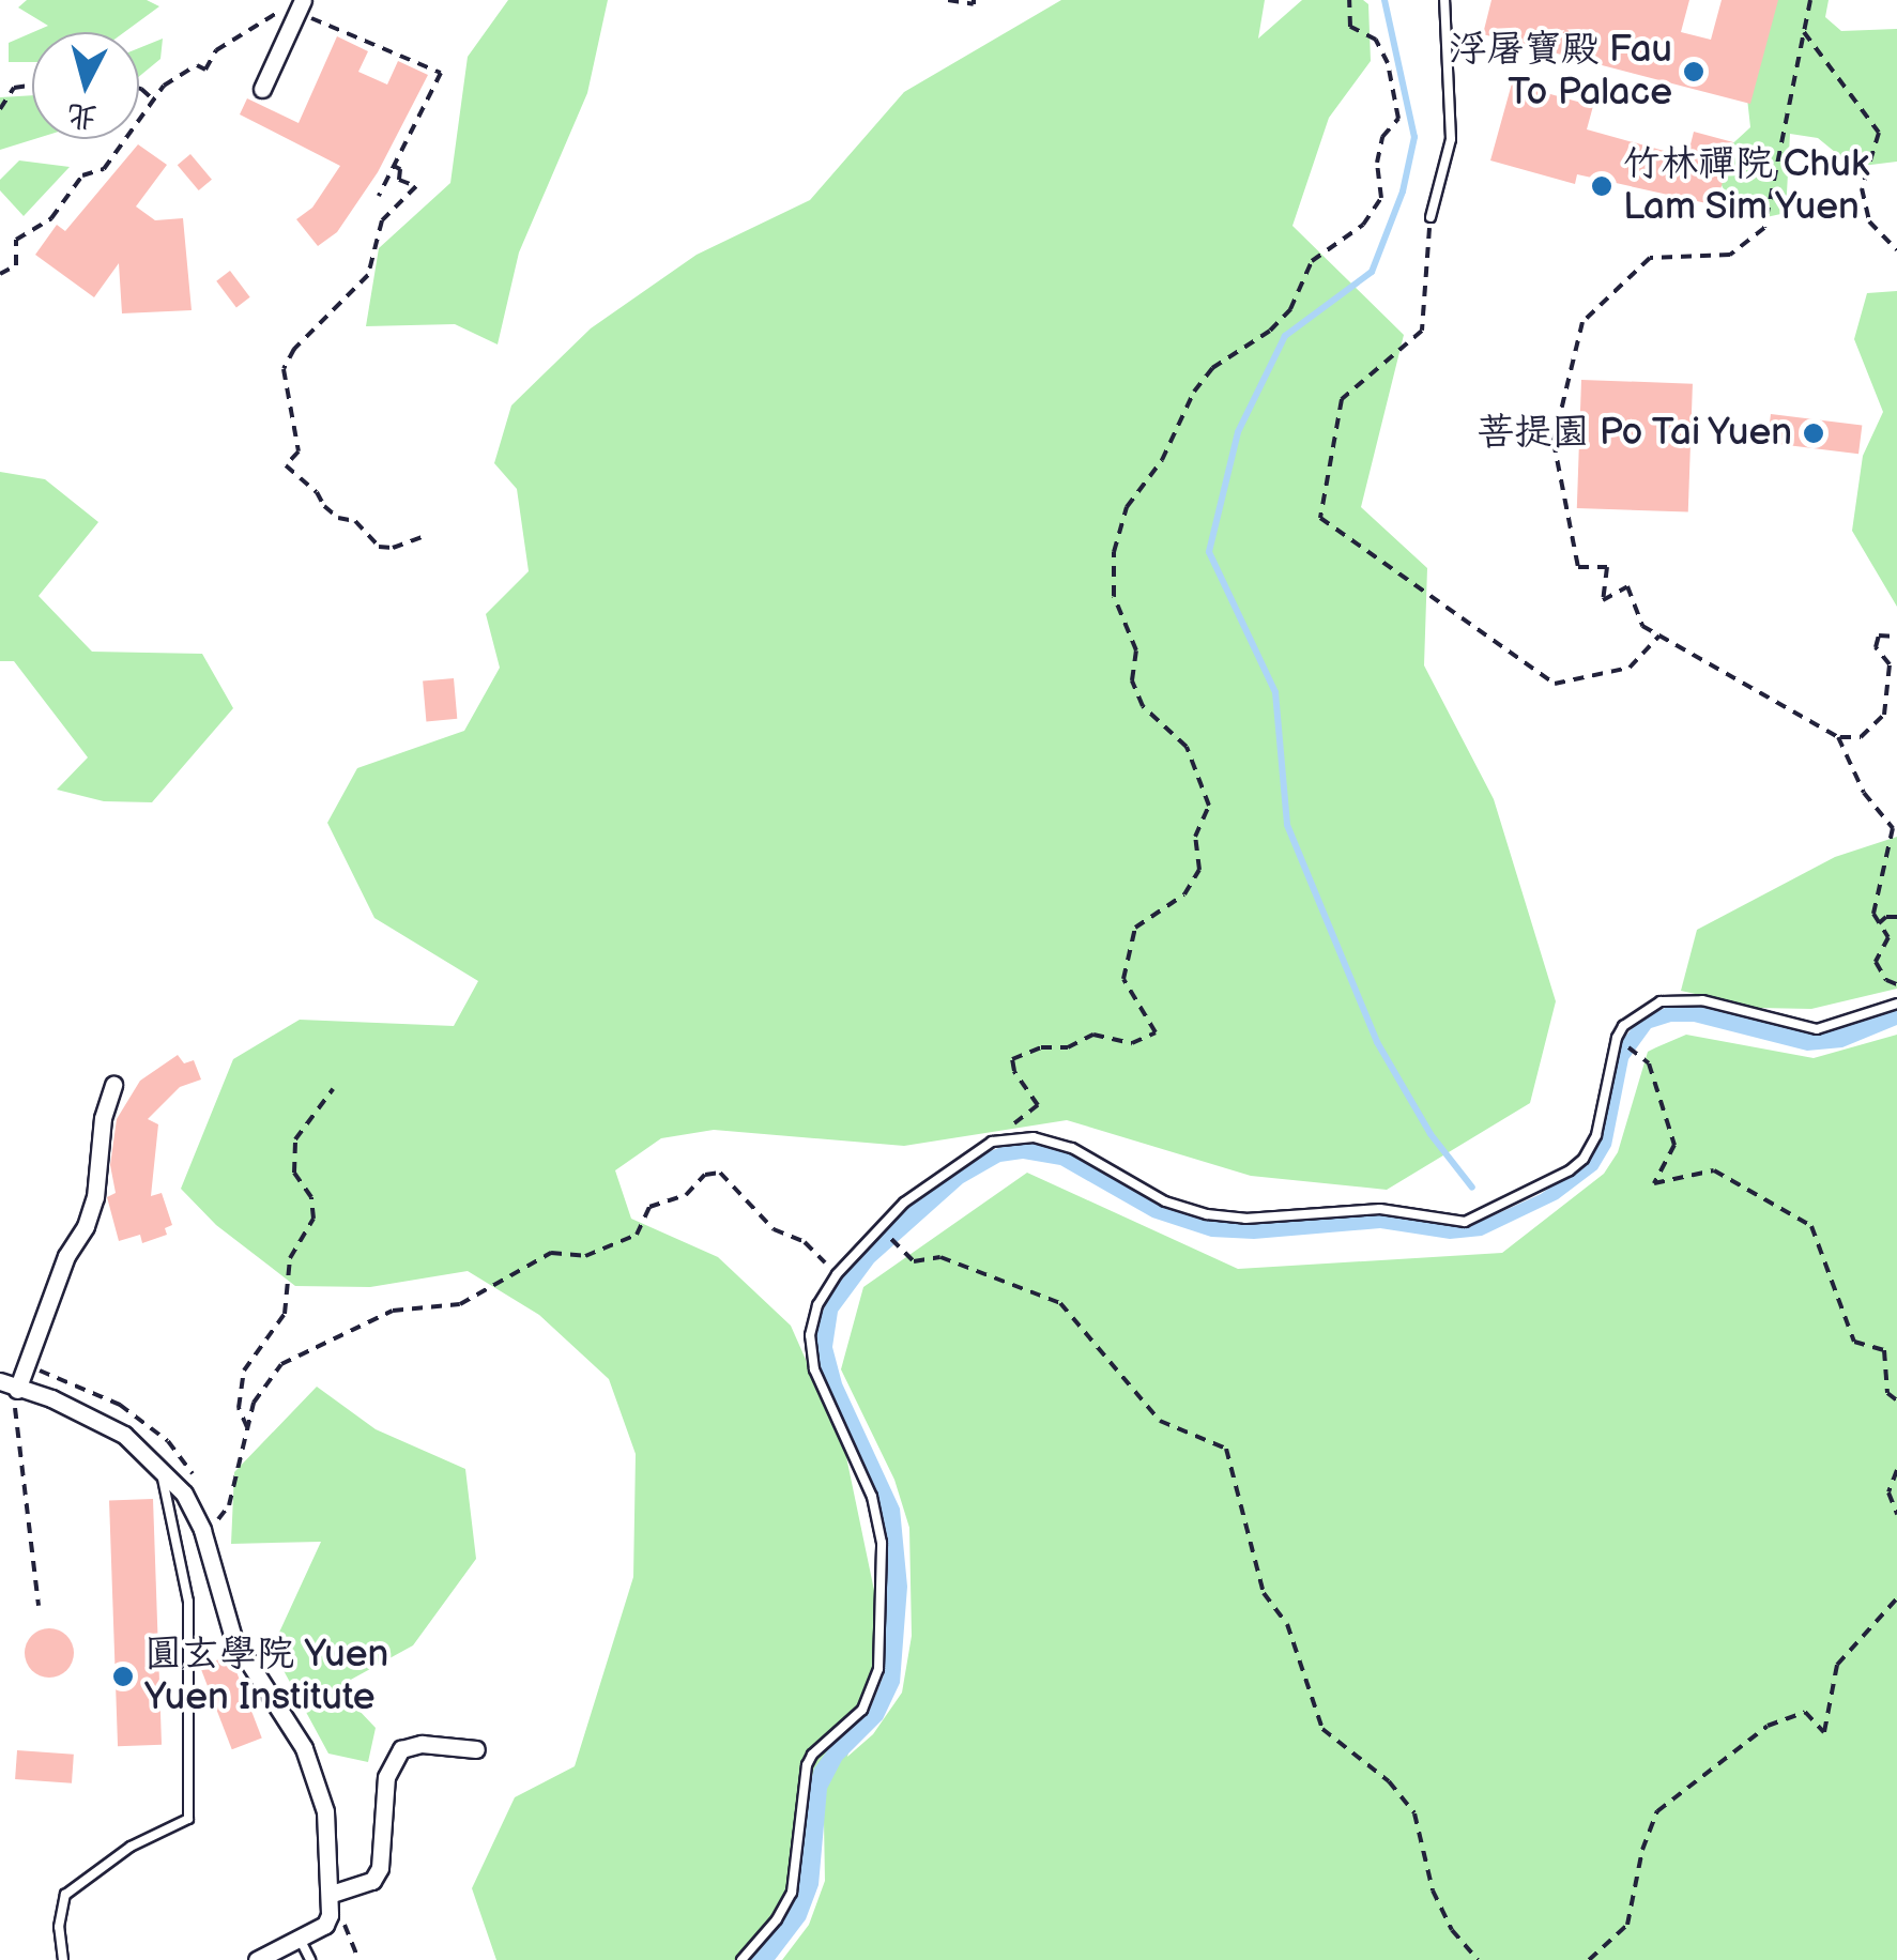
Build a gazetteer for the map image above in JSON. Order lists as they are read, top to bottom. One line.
{"places":["浮屠寶殿 Fau To Palace","竹林禪院 Chuk Lam Sim Yuen","菩提園 Po Tai Yuen","圓玄學院 Yuen Yuen Institute"],"north":"bottom"}
